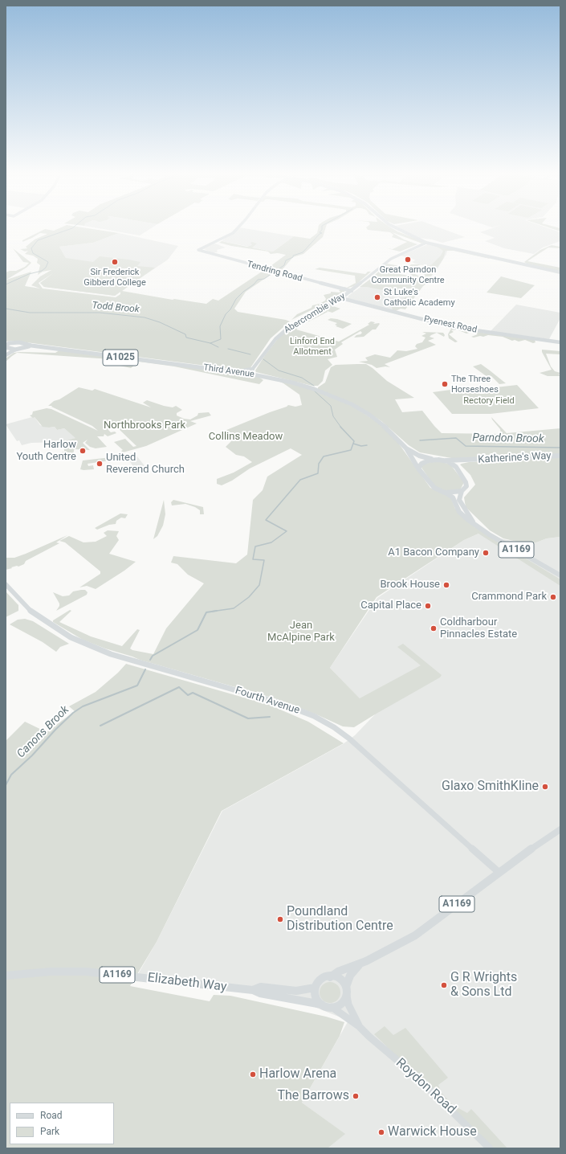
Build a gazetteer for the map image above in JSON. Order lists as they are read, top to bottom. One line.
{"streets":{"main road":["A1025","Third Avenue","Katherine's Way","A1169","Elizabeth Way"],"street":["Tendring Road","Abercrombie Way","Pyenest Road","Fourth Avenue","Roydon Road"]},"crossings":[["Tendring Road","Abercrombie Way"],["Abercrombie Way","Pyenest Road"],["Abercrombie Way","Third Avenue"],["A1025","Third Avenue"],["Third Avenue","Katherine's Way"],["Third Avenue","A1169"],["A1169","Fourth Avenue"],["A1169","Elizabeth Way"],["A1169","Roydon Road"],["Elizabeth Way","Roydon Road"]],"water":["Todd Brook","Parndon Brook","Canons Brook"],"parks":["Linford End Allotment","Rectory Field","Northbrooks Park","Collins Meadow","Jean McAlpine Park"],"places":["Great Parndon Community Centre","Sir Frederick Gibberd College","St Luke's Catholic Academy","The Three Horseshoes","Harlow Youth Centre","United Reverend Church","A1 Bacon Company","Brook House","Crammond Park","Capital Place","Coldharbour Pinnacles Estate","Glaxo SmithKline","Poundland Distribution Centre","G R Wrights & Sons Ltd","Harlow Arena","The Barrows","Warwick House"],"legend":["Road","Park"]}
